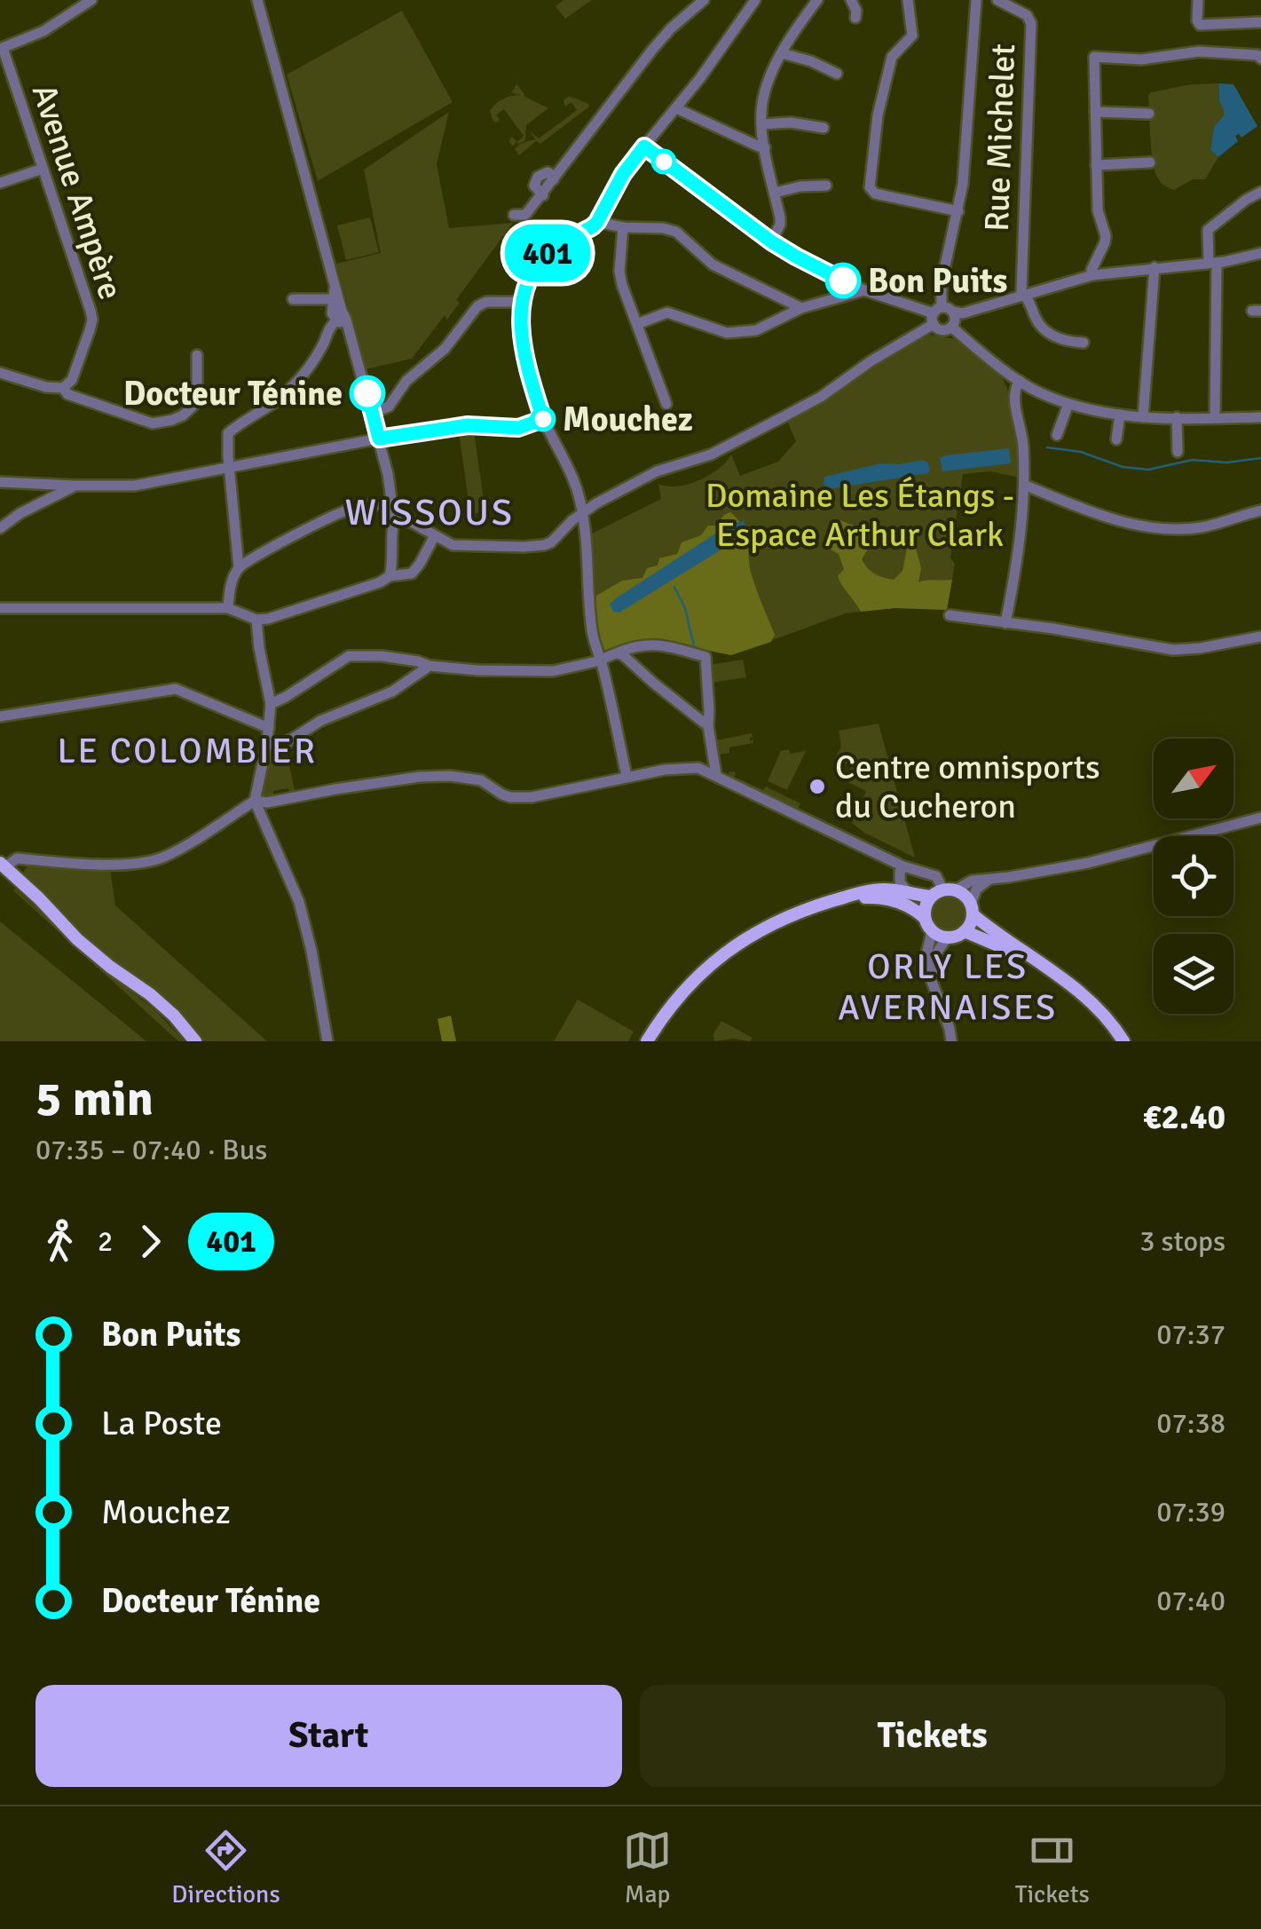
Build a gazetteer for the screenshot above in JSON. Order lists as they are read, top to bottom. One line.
{"streets":{"street":["Rue Michelet","Avenue Ampère"]},"districts":["WISSOUS","LE COLOMBIER","ORLY LES AVERNAISES"],"parks":["Domaine Les Étangs - Espace Arthur Clark"],"places":["Bon Puits","Docteur Ténine","Mouchez","Centre omnisports du Cucheron"],"lines":["bus line 401"],"north":"top right","page":{"on_map":"401","heading":["5 min","07:35 – 07:40 · Bus","€2.40"],"legs":["2","401","3 stops"],"list":[{"name":"Bon Puits","value":"07:37"},{"name":"La Poste","value":"07:38"},{"name":"Mouchez","value":"07:39"},{"name":"Docteur Ténine","value":"07:40"}],"buttons":["Start","Tickets"],"tabs":["Directions","Map","Tickets"]}}
